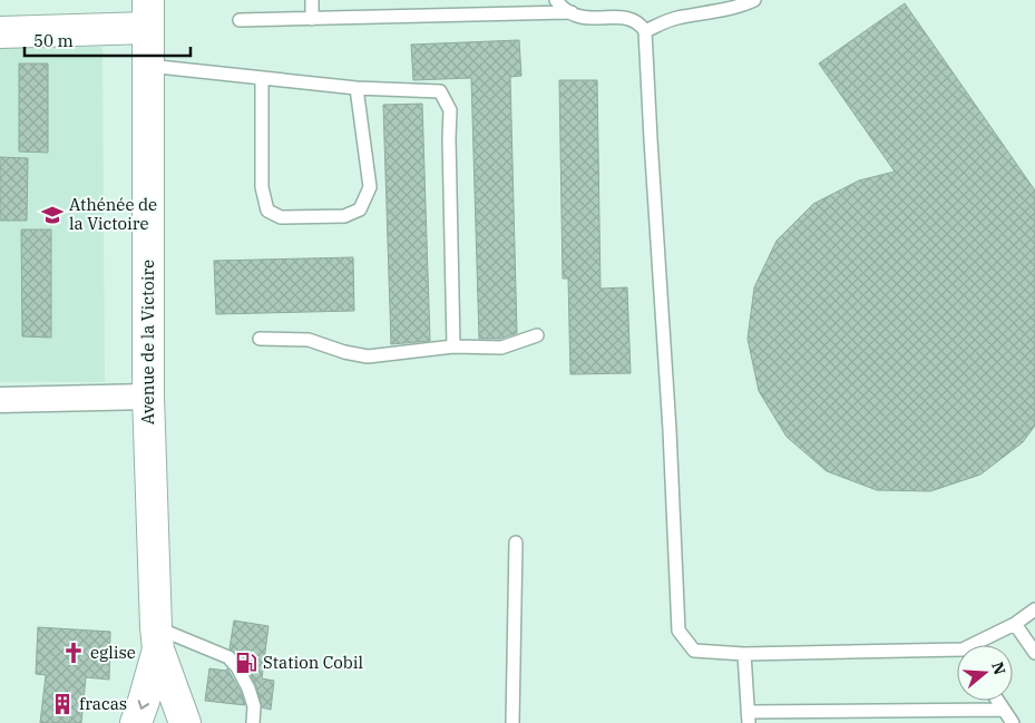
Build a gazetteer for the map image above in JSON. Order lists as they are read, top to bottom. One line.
{"streets":{"main road":["Avenue de la Victoire"]},"places":{"school or university":["Athénée de la Victoire"],"church":["eglise"],"fuel station":["Station Cobil"],"building":["fracas"]},"scale_bar":"50 m","north":"right"}
